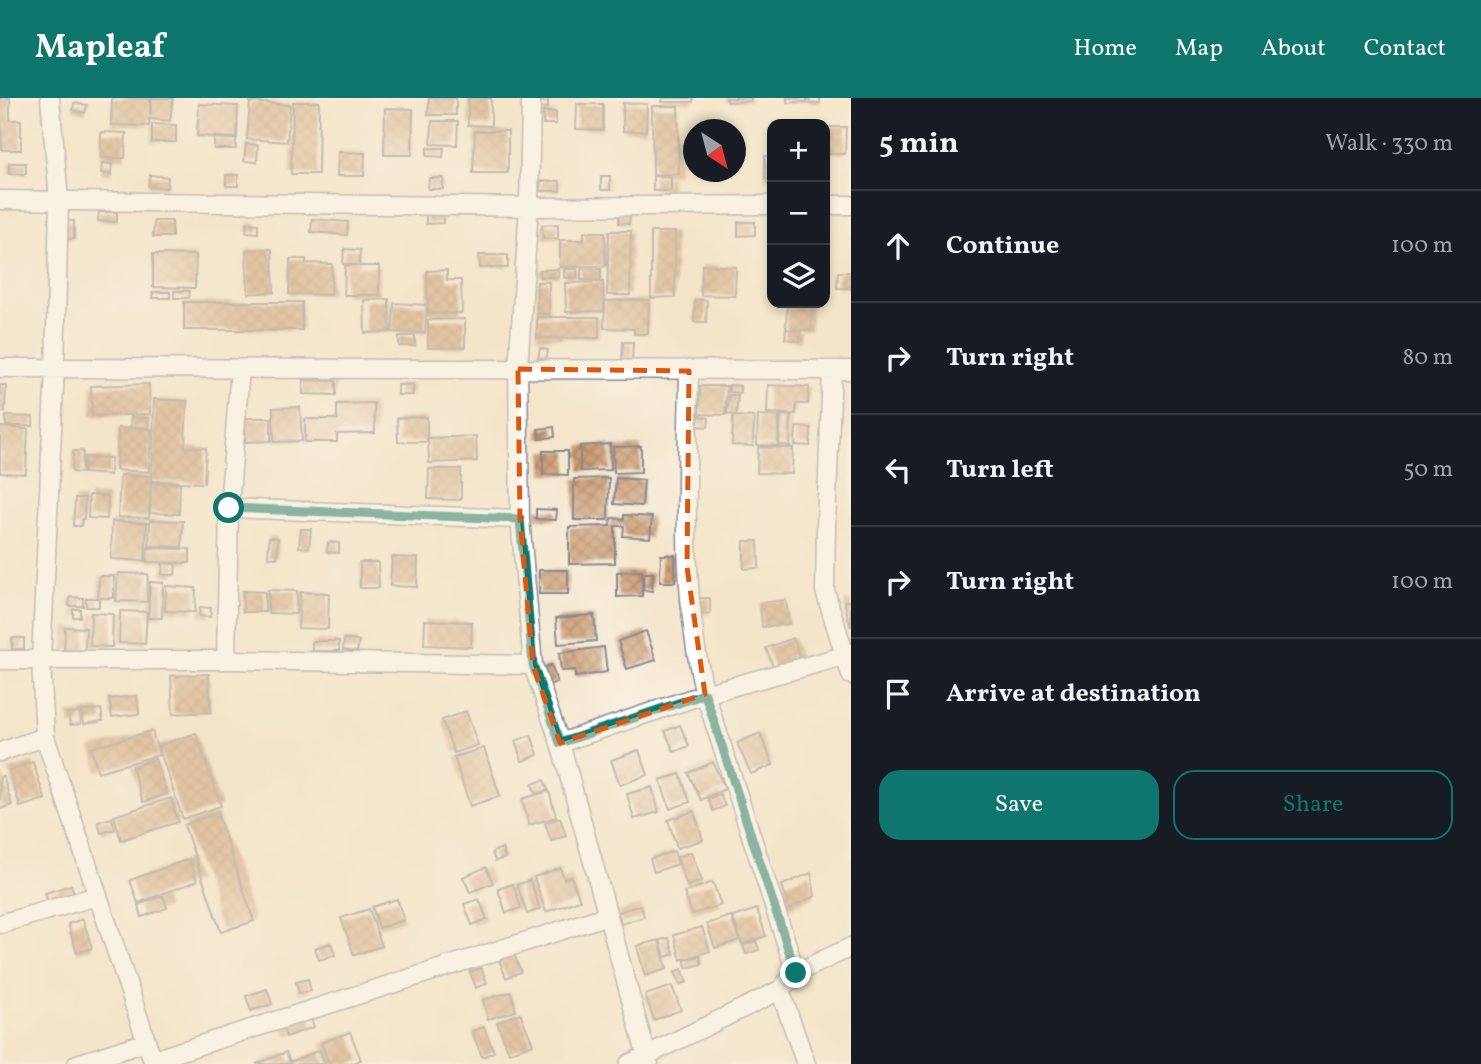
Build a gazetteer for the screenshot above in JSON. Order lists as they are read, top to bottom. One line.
{"north":"bottom right","page":{"header":"Mapleaf","nav":["Home","Map","About","Contact"],"heading":["5 min","Walk · 330 m"],"map_buttons":["+","−"],"list":[["Continue","100 m"],["Turn right","80 m"],["Turn left","50 m"],["Turn right","100 m"],"Arrive at destination"],"buttons":["Save","Share"]}}
